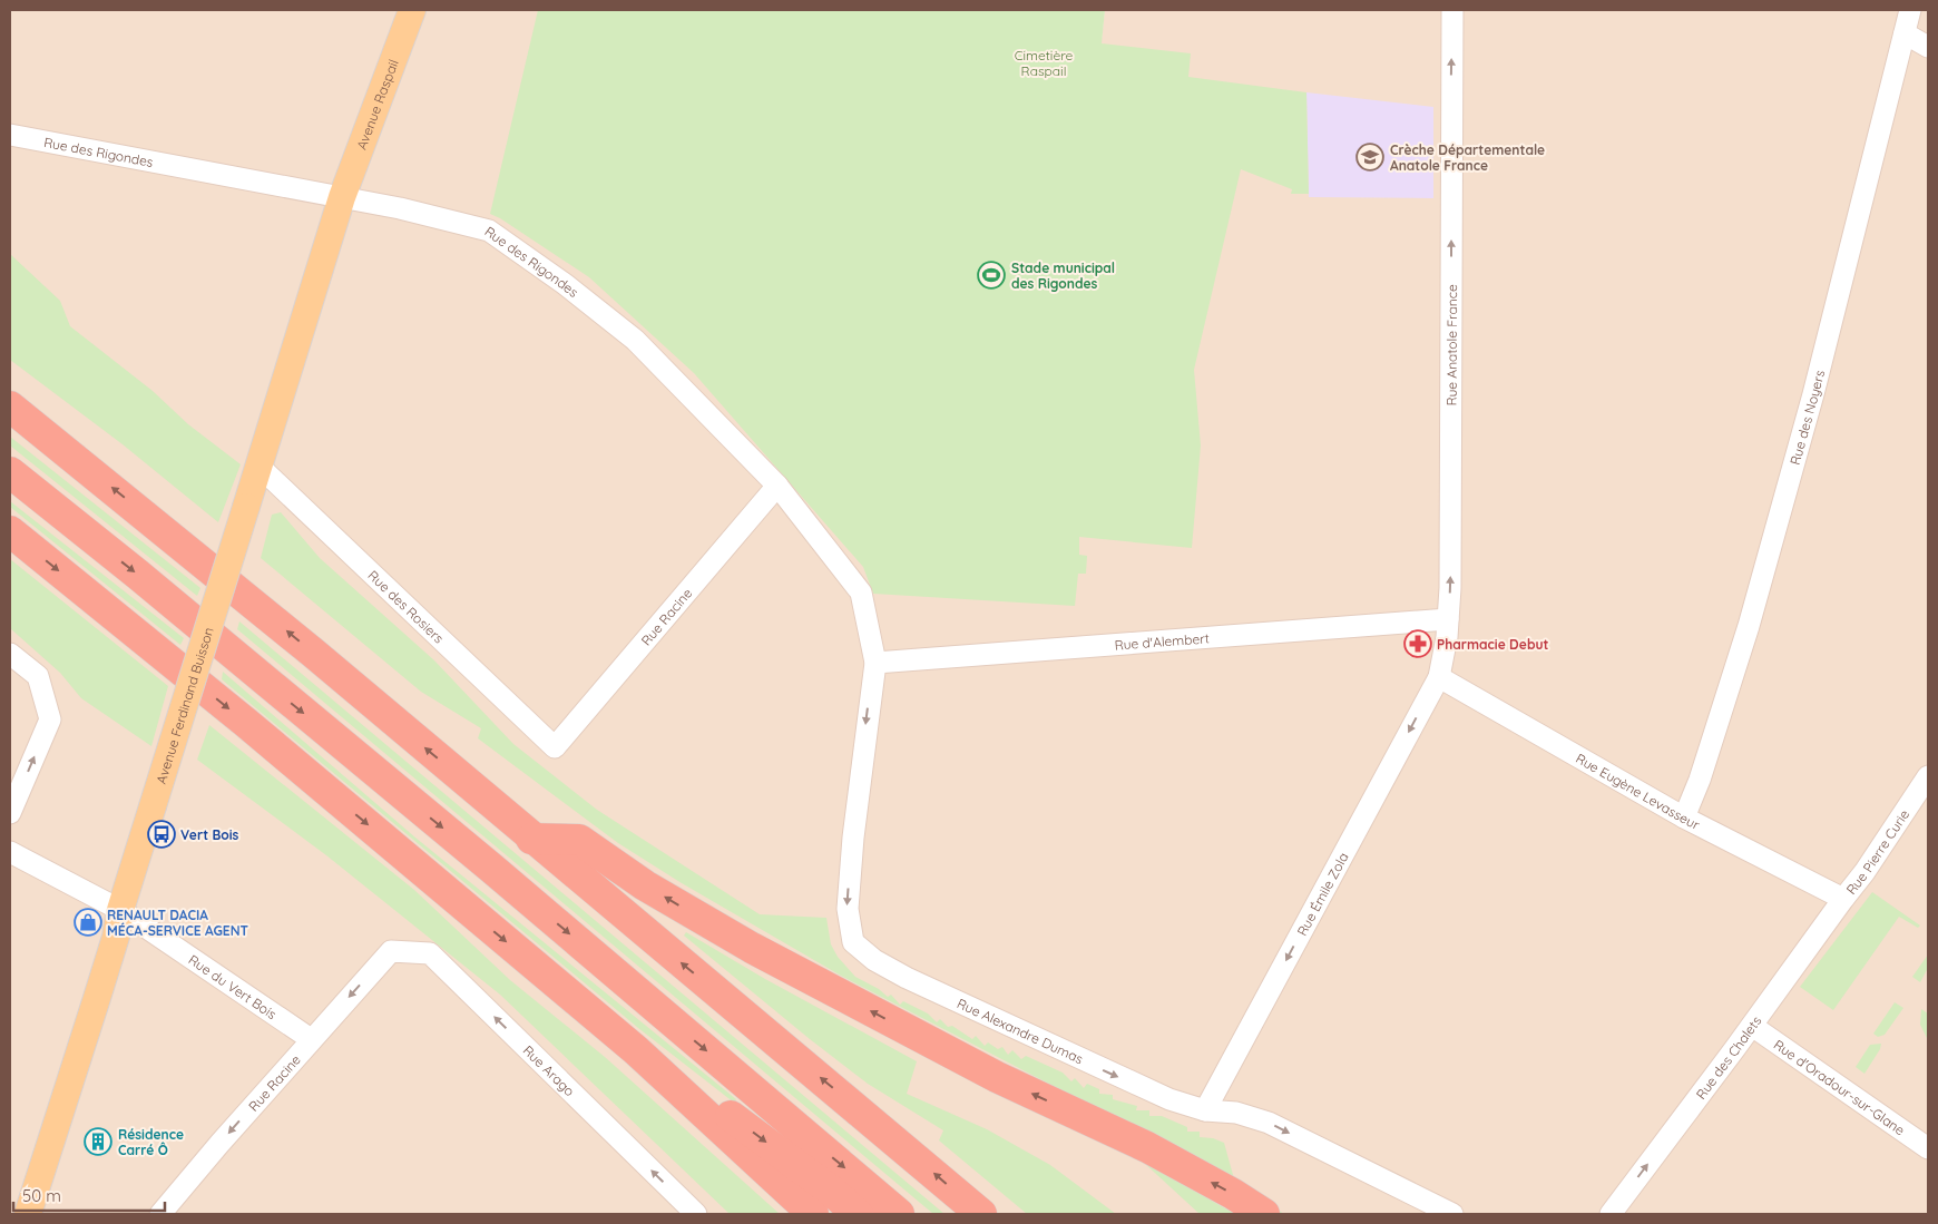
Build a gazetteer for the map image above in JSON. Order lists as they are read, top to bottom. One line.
{"streets":{"main road":["Avenue Raspail","Avenue Ferdinand Buisson"],"street":["Rue des Rigondes","Rue Anatole France","Rue des Noyers","Rue des Rosiers","Rue Racine","Rue d'Alembert","Rue Eugène Levasseur","Rue Pierre Curie","Rue Émile Zola","Rue du Vert Bois","Rue Alexandre Dumas","Rue des Chalets","Rue Arago","Rue d'Oradour-sur-Glane"]},"crossings":[["Avenue Raspail","Rue des Rigondes"],["Avenue Raspail","Avenue Ferdinand Buisson"],["Rue des Rigondes","Rue Racine"],["Rue des Rigondes","Rue d'Alembert"],["Rue des Rigondes","Avenue Ferdinand Buisson"],["Rue des Rigondes","Rue Alexandre Dumas"],["Rue Anatole France","Rue d'Alembert"],["Rue Anatole France","Rue Eugène Levasseur"],["Rue Anatole France","Rue Émile Zola"],["Rue des Noyers","Rue Eugène Levasseur"],["Rue des Rosiers","Rue Racine"],["Rue des Rosiers","Avenue Ferdinand Buisson"],["Rue Racine","Rue du Vert Bois"],["Rue Racine","Rue Arago"],["Rue d'Alembert","Rue Alexandre Dumas"],["Avenue Ferdinand Buisson","Rue du Vert Bois"],["Rue Eugène Levasseur","Rue Pierre Curie"],["Rue Eugène Levasseur","Rue Émile Zola"],["Rue Eugène Levasseur","Rue des Chalets"],["Rue Pierre Curie","Rue des Chalets"],["Rue Émile Zola","Rue Alexandre Dumas"],["Rue des Chalets","Rue d'Oradour-sur-Glane"]],"one_way":["Rue Anatole France","Rue Racine","Rue Émile Zola","Rue Alexandre Dumas","Rue des Chalets","Rue Arago"],"parks":["Cimetière Raspail"],"places":{"school or university":["Crèche Départementale Anatole France"],"sports":["Stade municipal des Rigondes"],"pharmacy":["Pharmacie Debut"],"bus stop":["Vert Bois"],"shop":["RENAULT DACIA MÉCA-SERVICE AGENT"],"building":["Résidence Carré Ô"]},"scale_bar":"50 m"}
